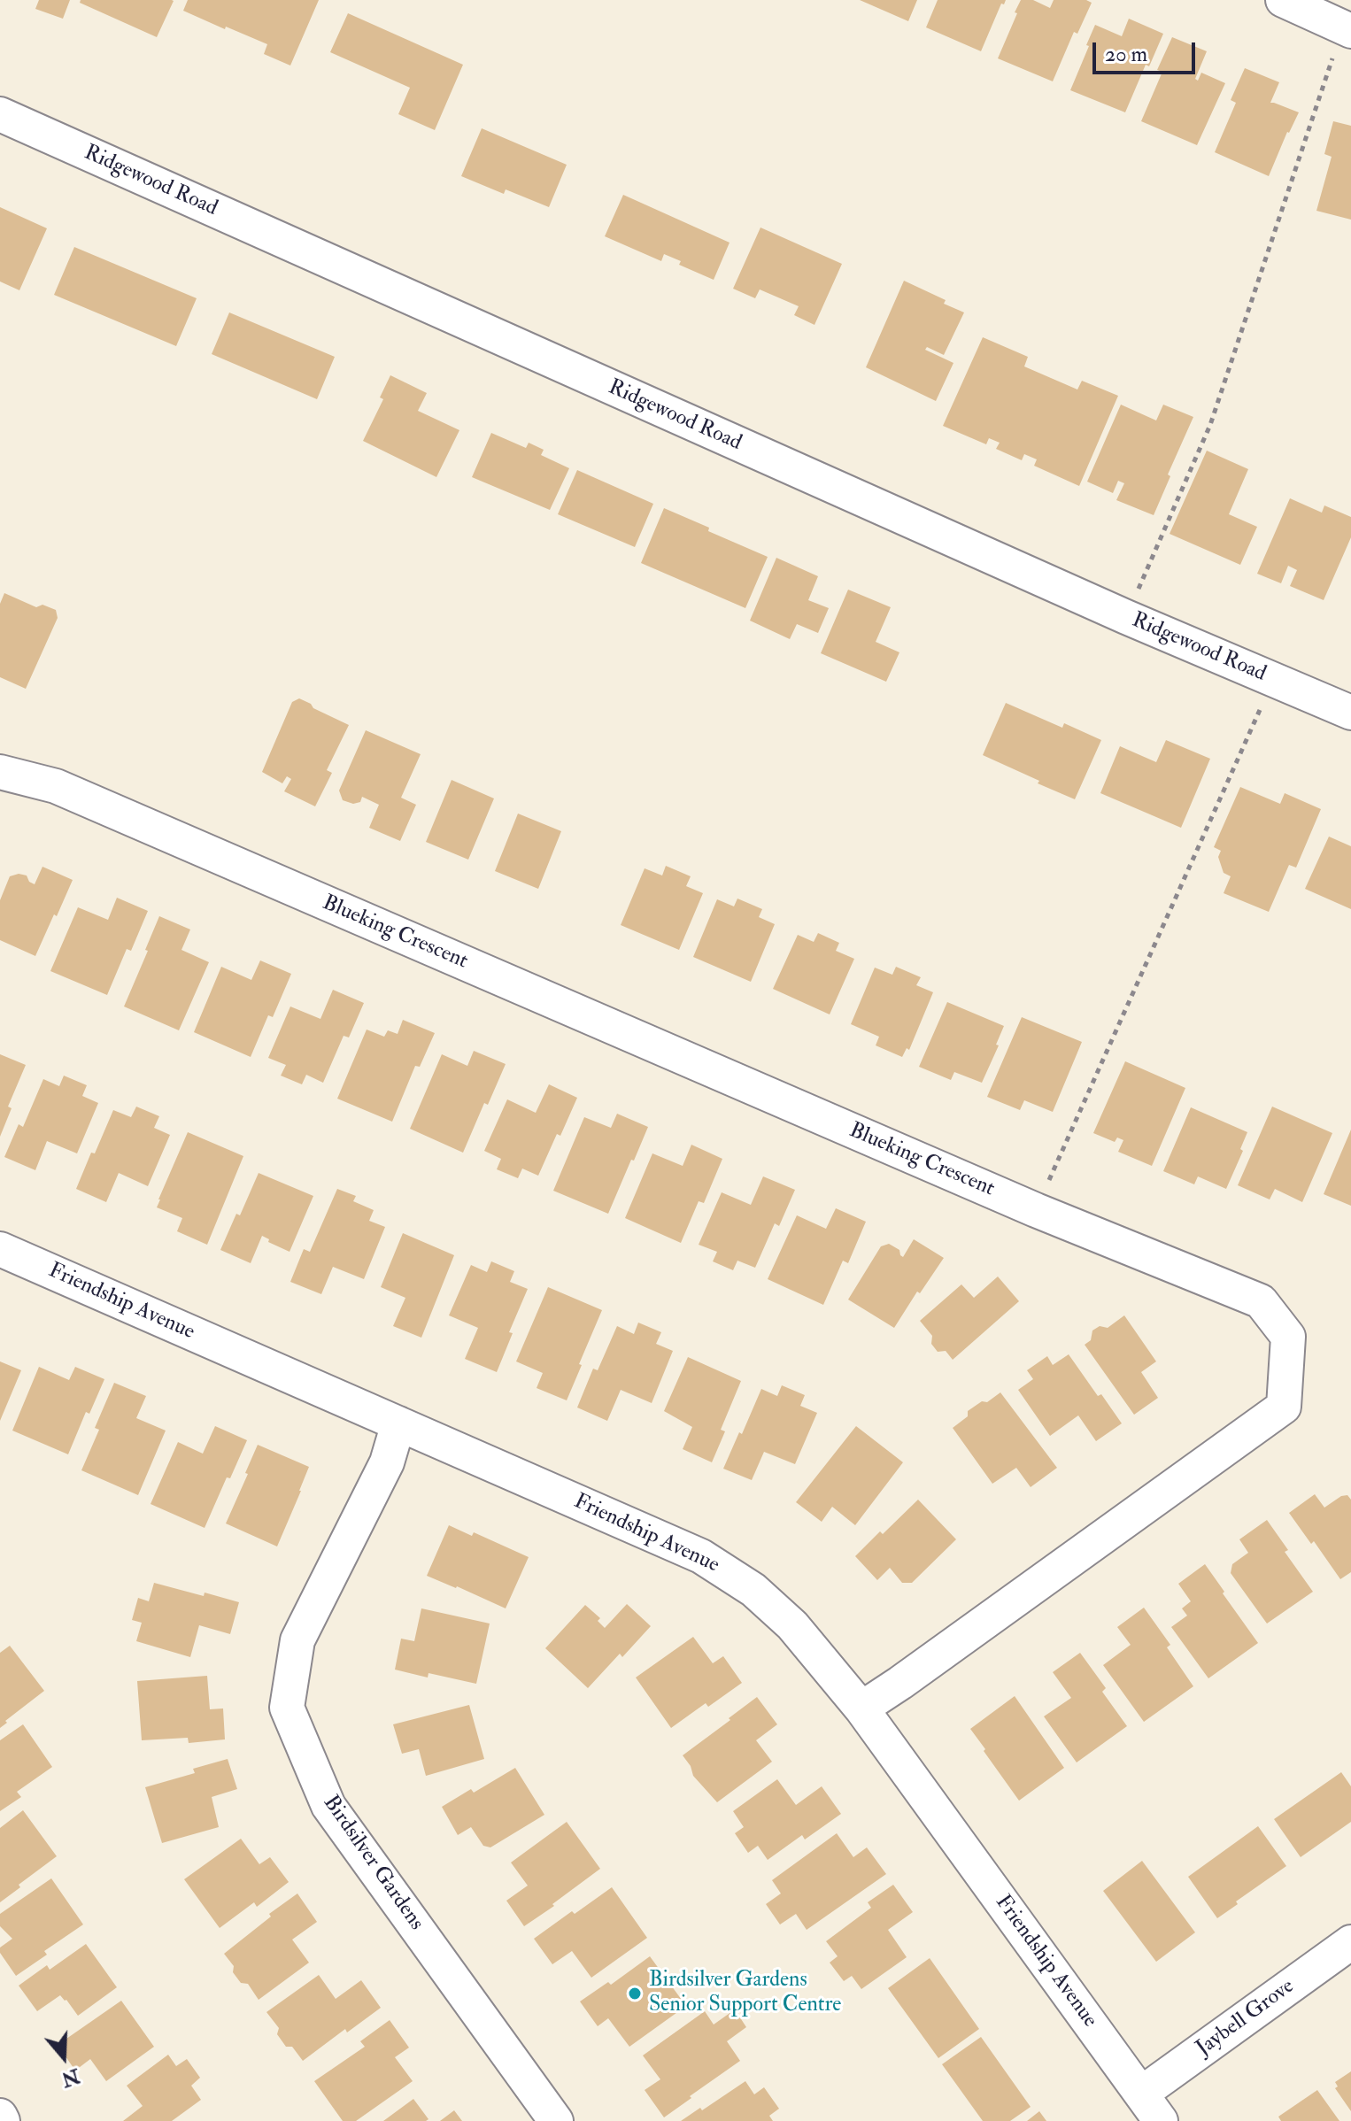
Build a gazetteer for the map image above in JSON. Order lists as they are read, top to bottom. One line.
{"streets":{"street":["Ridgewood Road","Blueking Crescent","Friendship Avenue","Birdsilver Gardens","Jaybell Grove"]},"crossings":[["Blueking Crescent","Friendship Avenue"],["Friendship Avenue","Birdsilver Gardens"],["Friendship Avenue","Jaybell Grove"]],"places":["Birdsilver Gardens Senior Support Centre"],"scale_bar":"20 m","north":"bottom"}
